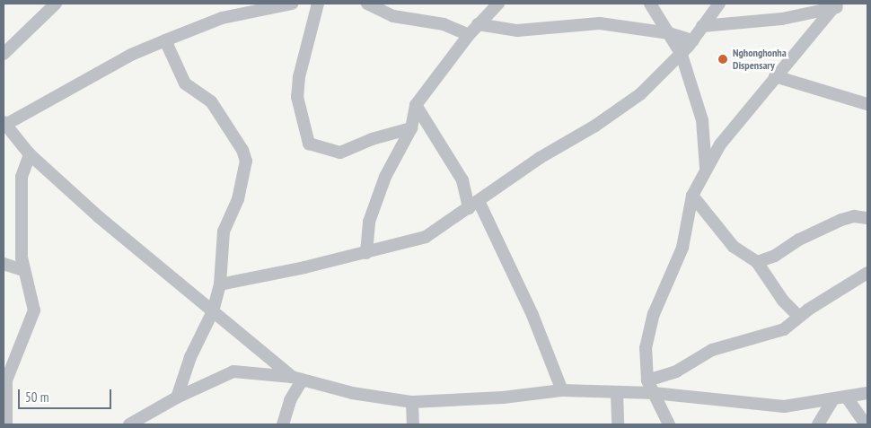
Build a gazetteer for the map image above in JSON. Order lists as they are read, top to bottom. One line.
{"places":["Nghonghonha Dispensary"],"scale_bar":"50 m"}
